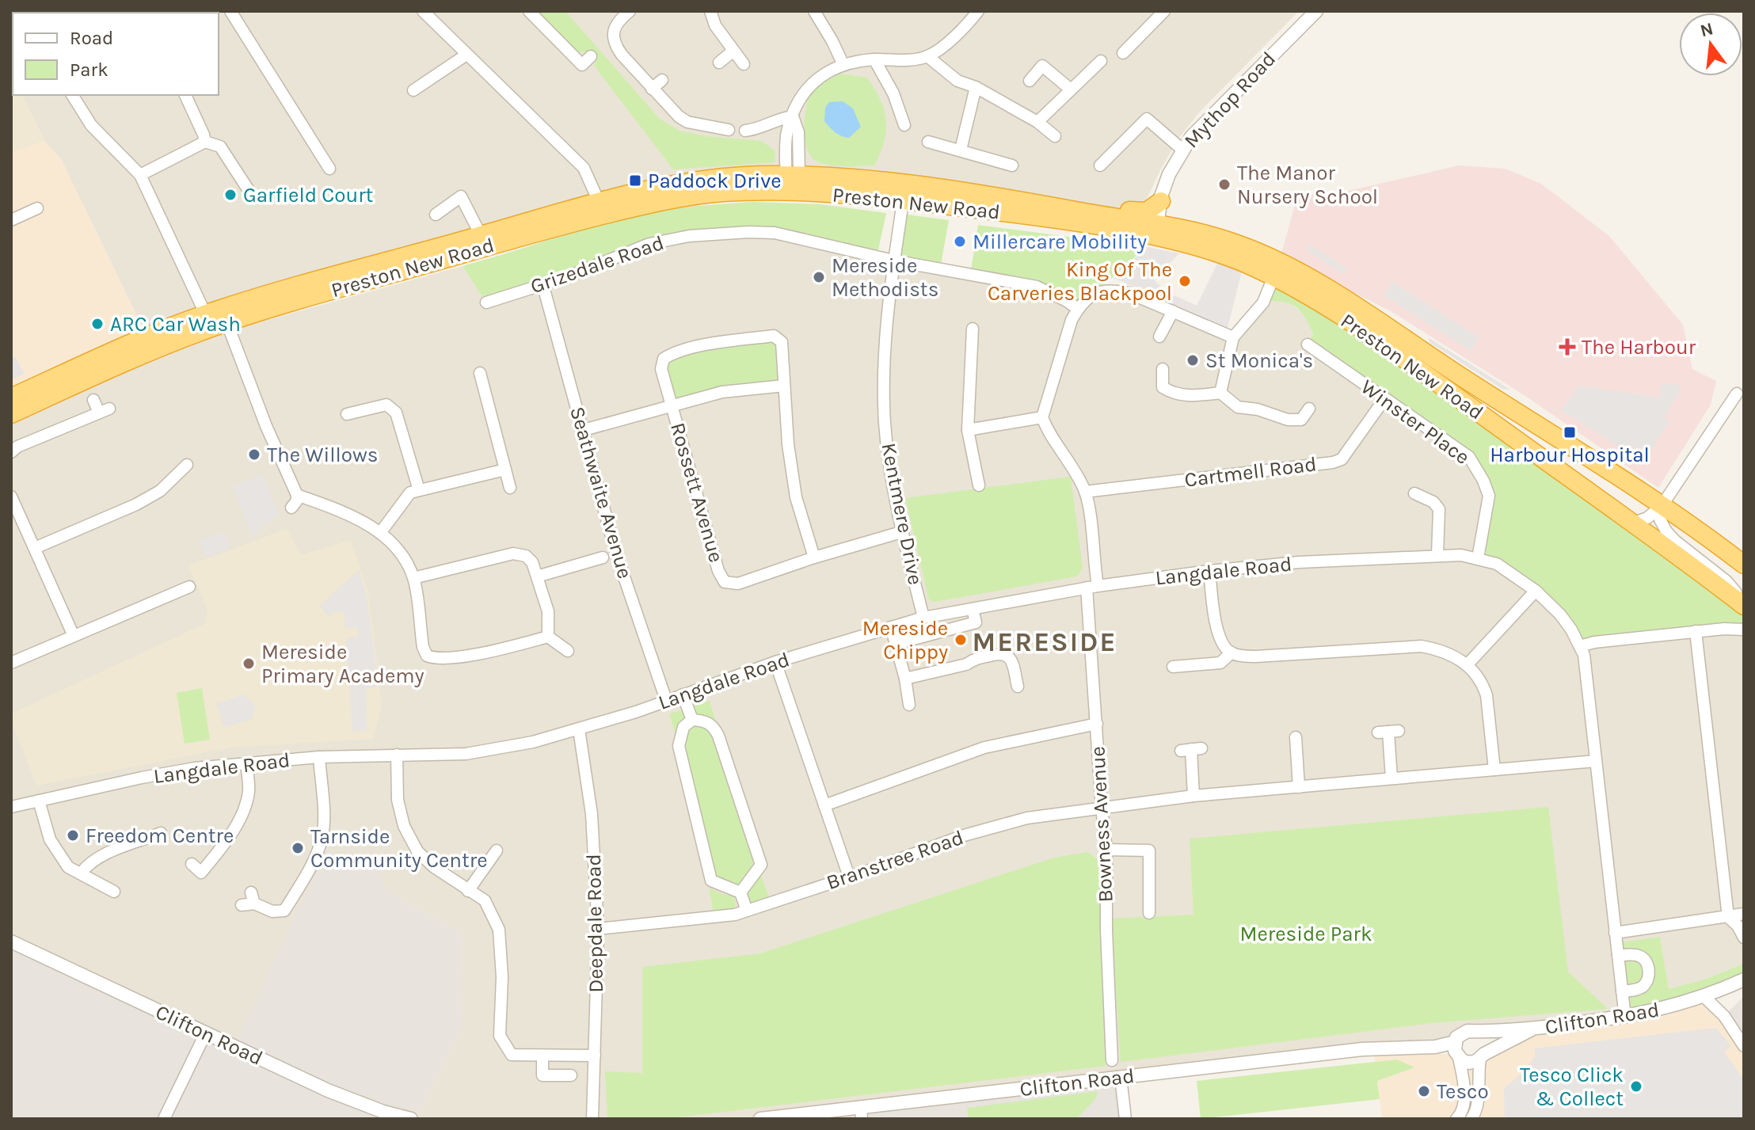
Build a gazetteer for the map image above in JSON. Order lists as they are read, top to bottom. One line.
{"streets":{"highway":["Preston New Road"],"street":["Mythop Road","Grizedale Road","Winster Place","Cartmell Road","Seathwaite Avenue","Rossett Avenue","Kentmere Drive","Langdale Road","Bowness Avenue","Branstree Road","Deepdale Road","Clifton Road"]},"crossings":[["Mythop Road","Preston New Road"],["Preston New Road","Kentmere Drive"],["Grizedale Road","Seathwaite Avenue"],["Grizedale Road","Kentmere Drive"],["Winster Place","Cartmell Road"],["Winster Place","Langdale Road"],["Cartmell Road","Bowness Avenue"],["Seathwaite Avenue","Langdale Road"],["Rossett Avenue","Kentmere Drive"],["Kentmere Drive","Langdale Road"],["Langdale Road","Bowness Avenue"],["Langdale Road","Branstree Road"],["Langdale Road","Deepdale Road"],["Langdale Road","Clifton Road"],["Bowness Avenue","Branstree Road"],["Branstree Road","Deepdale Road"]],"districts":["MERESIDE"],"parks":["Mereside Park"],"places":{"transit":["Paddock Drive","Harbour Hospital"],"other":["The Manor Nursery School","Garfield Court","Millercare Mobility","Mereside Methodists","King Of The Carveries Blackpool","ARC Car Wash","St Monica's","The Willows","Mereside Chippy","Mereside Primary Academy","Freedom Centre","Tarnside Community Centre","Tesco Click & Collect","Tesco"],"health":["The Harbour"]},"legend":["Road","Park"],"north":"top"}
